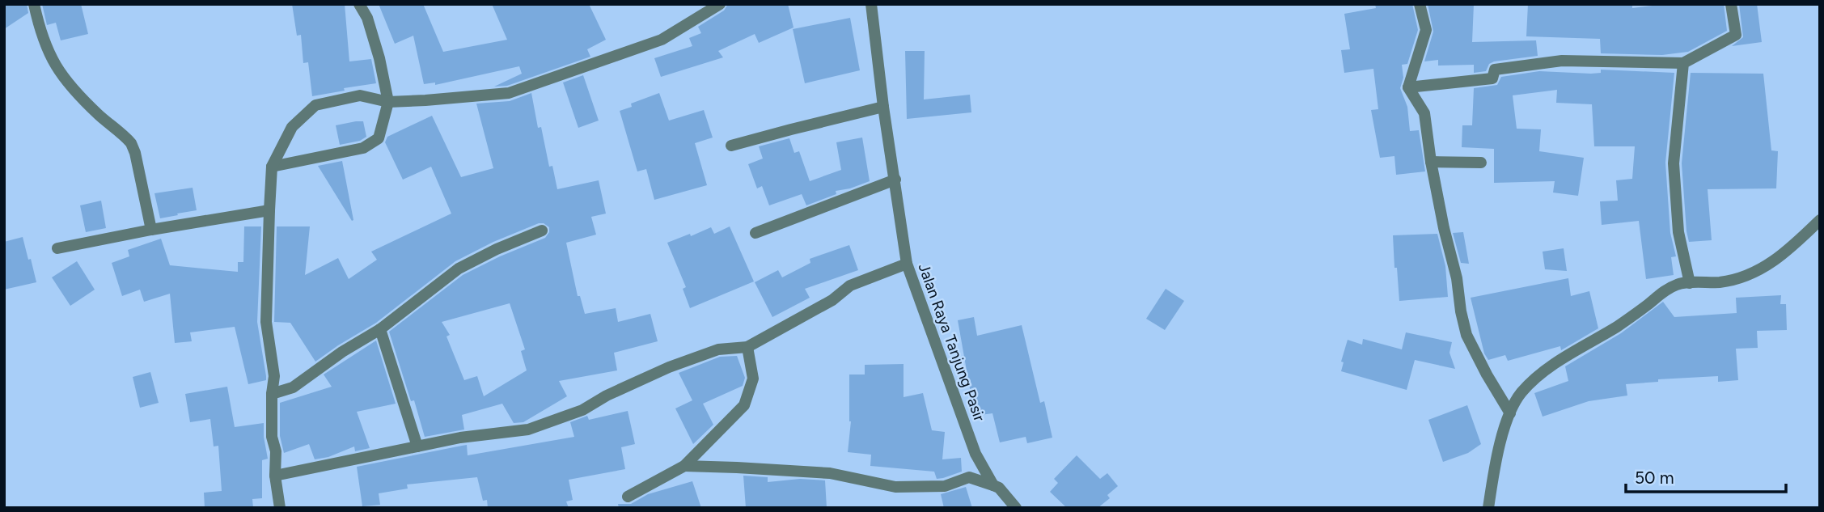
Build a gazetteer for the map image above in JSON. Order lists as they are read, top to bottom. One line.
{"streets":{"street":["Jalan Raya Tanjung Pasir"]},"scale_bar":"50 m"}
